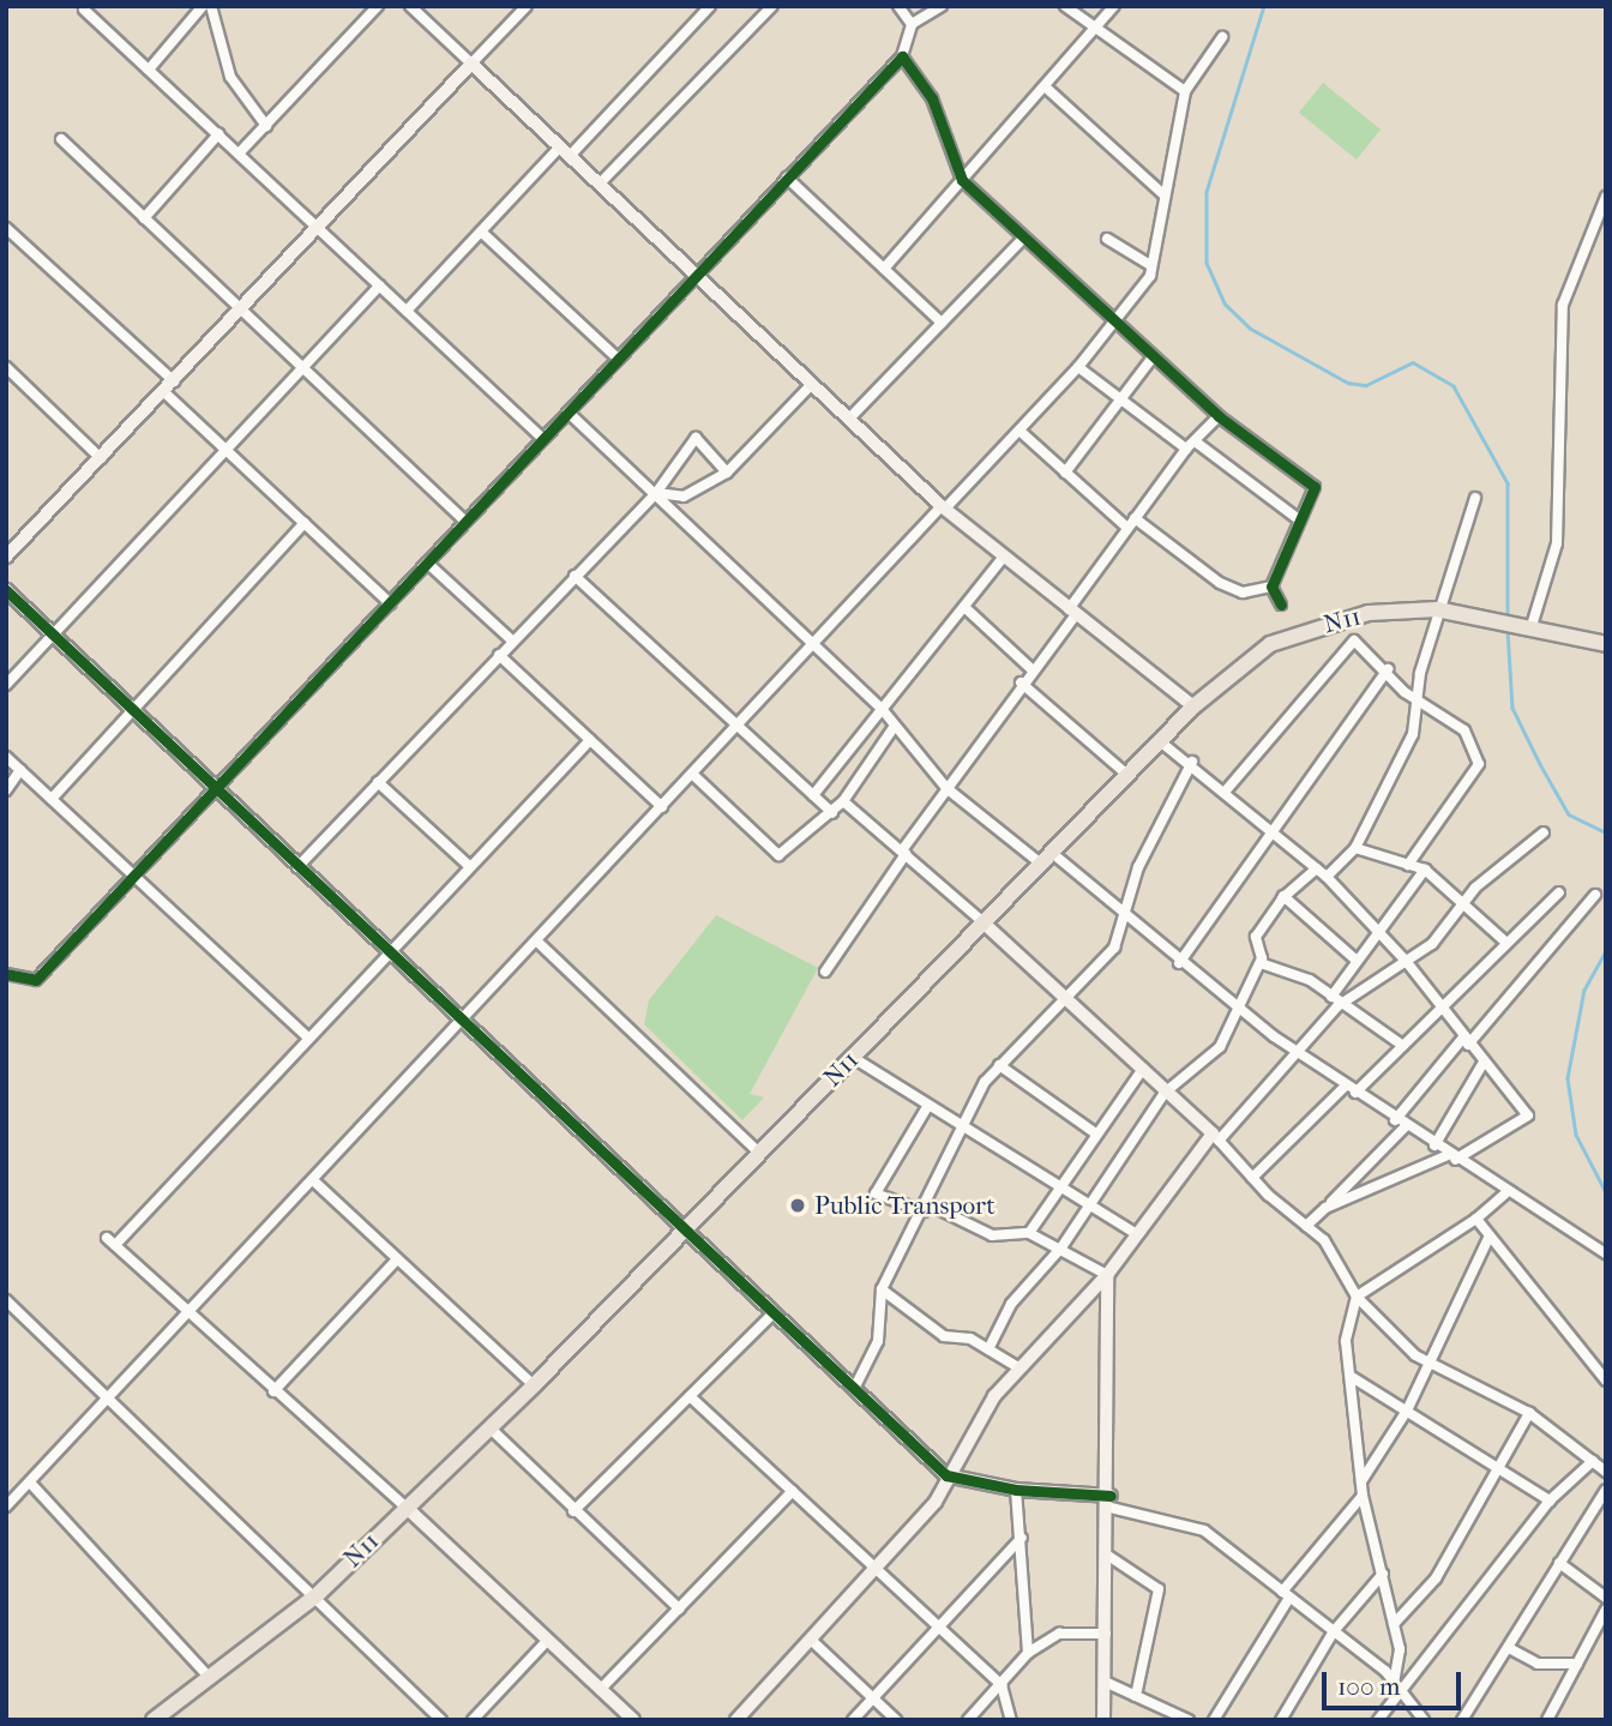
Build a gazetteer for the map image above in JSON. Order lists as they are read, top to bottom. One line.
{"streets":{"main road":["N11"]},"places":["Public Transport"],"scale_bar":"100 m"}
